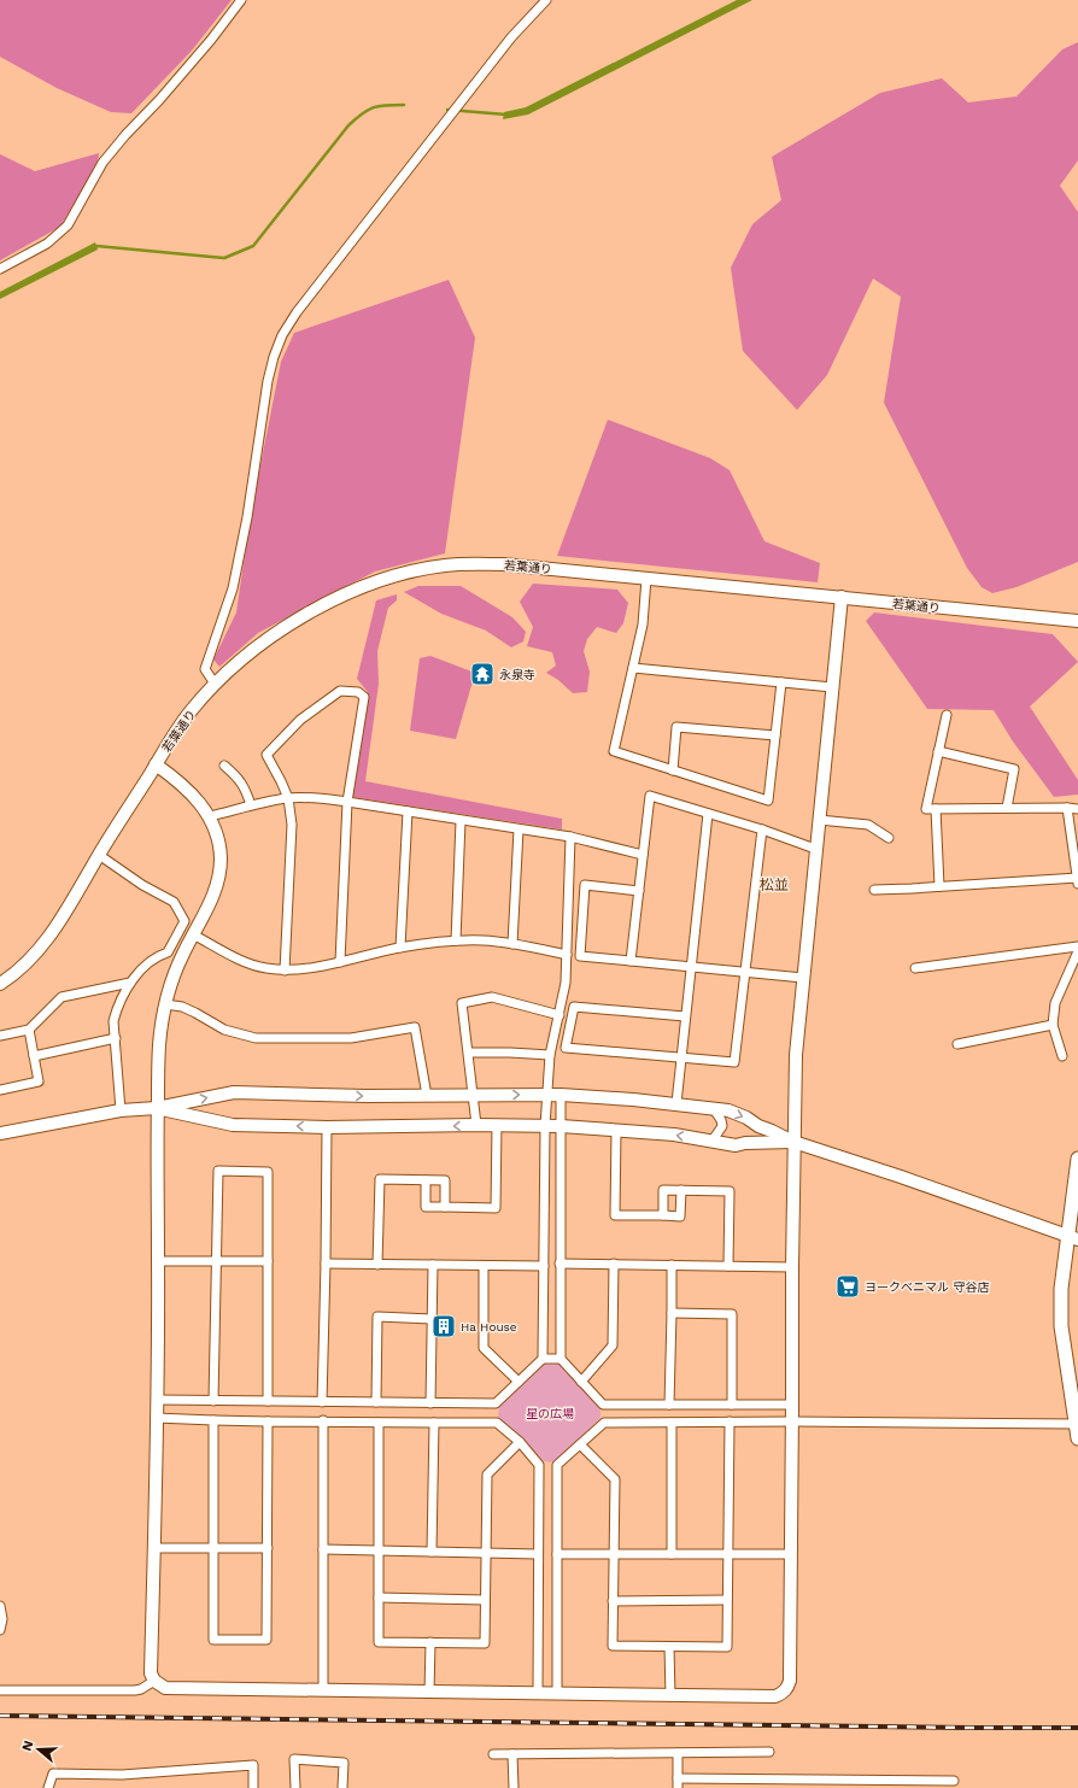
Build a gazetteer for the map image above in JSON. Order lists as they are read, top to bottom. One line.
{"streets":{"street":["若葉通り"]},"districts":["松並"],"parks":["星の広場"],"places":{"temple":["永泉寺"],"supermarket":["ヨークベニマル 守谷店"],"building":["Ha House"]},"north":"left"}
